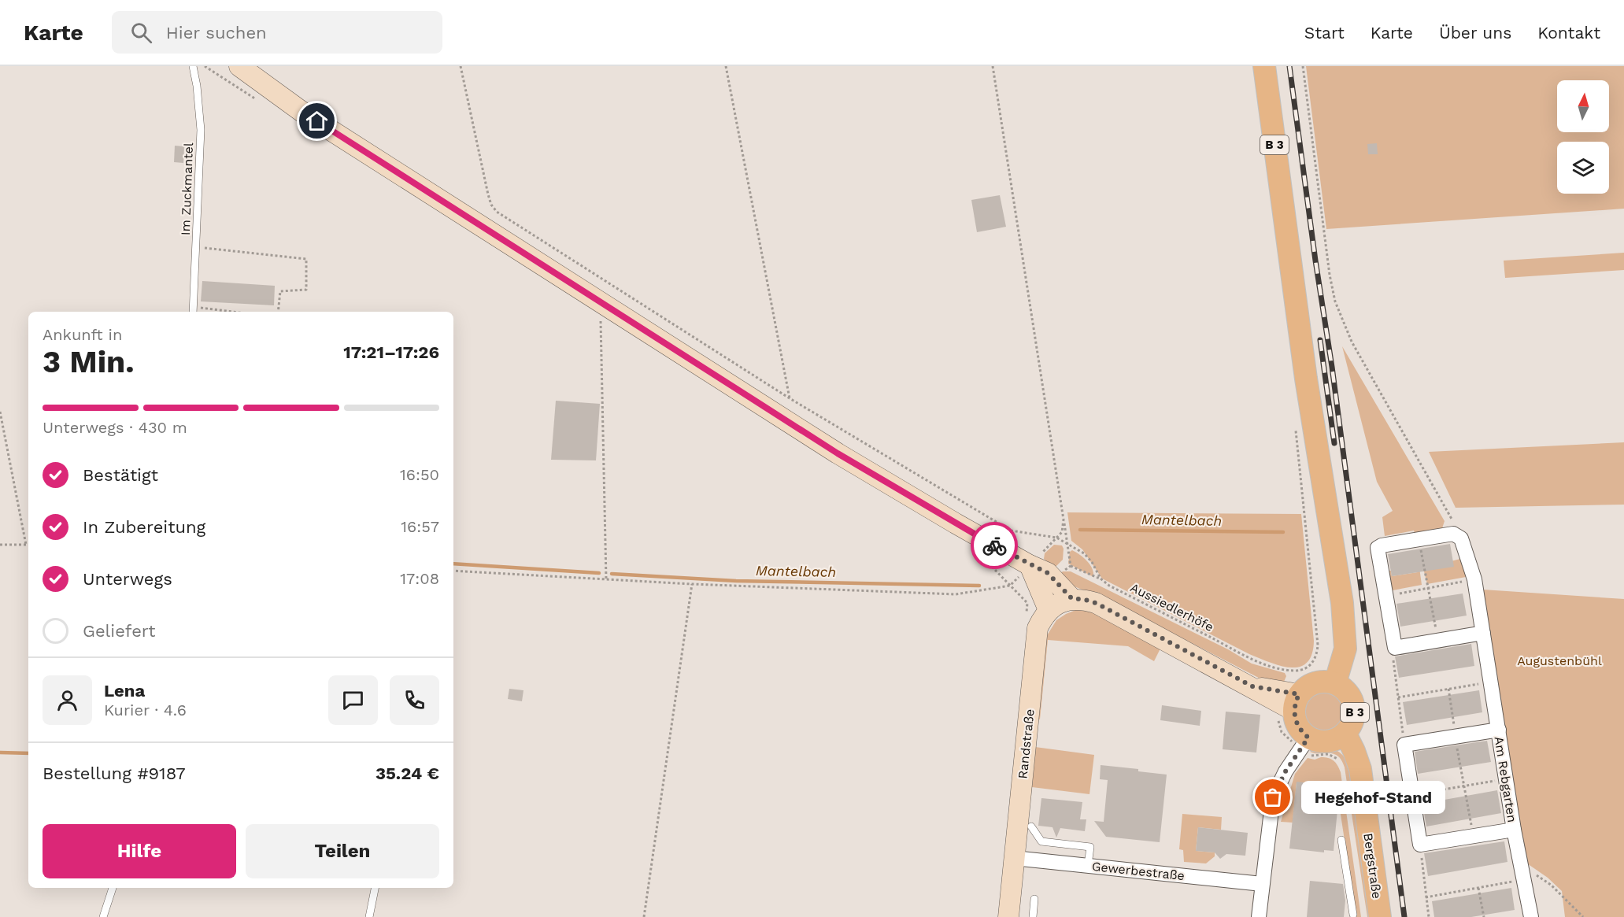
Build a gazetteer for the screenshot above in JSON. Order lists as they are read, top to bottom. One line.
{"streets":{"main road":["B 3","Bergstraße"],"street":["Randstraße","Am Rebgarten","Gewerbestraße"],"lane":["Im Zuckmantel"],"path":["Aussiedlerhöfe"]},"crossings":[["B 3","Bergstraße"],["Randstraße","Gewerbestraße"]],"water":["Mantelbach"],"parks":["Augustenbühl"],"places":["Hegehof-Stand"],"north":"top","page":{"header":"Karte","search":"Hier suchen","nav":["Start","Karte","Über uns","Kontakt"],"heading":["3 Min.","Ankunft in","17:21–17:26"],"panel":["Lena","Kurier · 4.6","Bestellung #9187","35.24 €"],"bar":"Unterwegs · 430 m","list":[["Bestätigt","16:50"],["In Zubereitung","16:57"],["Unterwegs","17:08"],"Geliefert"],"bubble":"Hegehof-Stand","buttons":["Hilfe","Teilen"]}}
